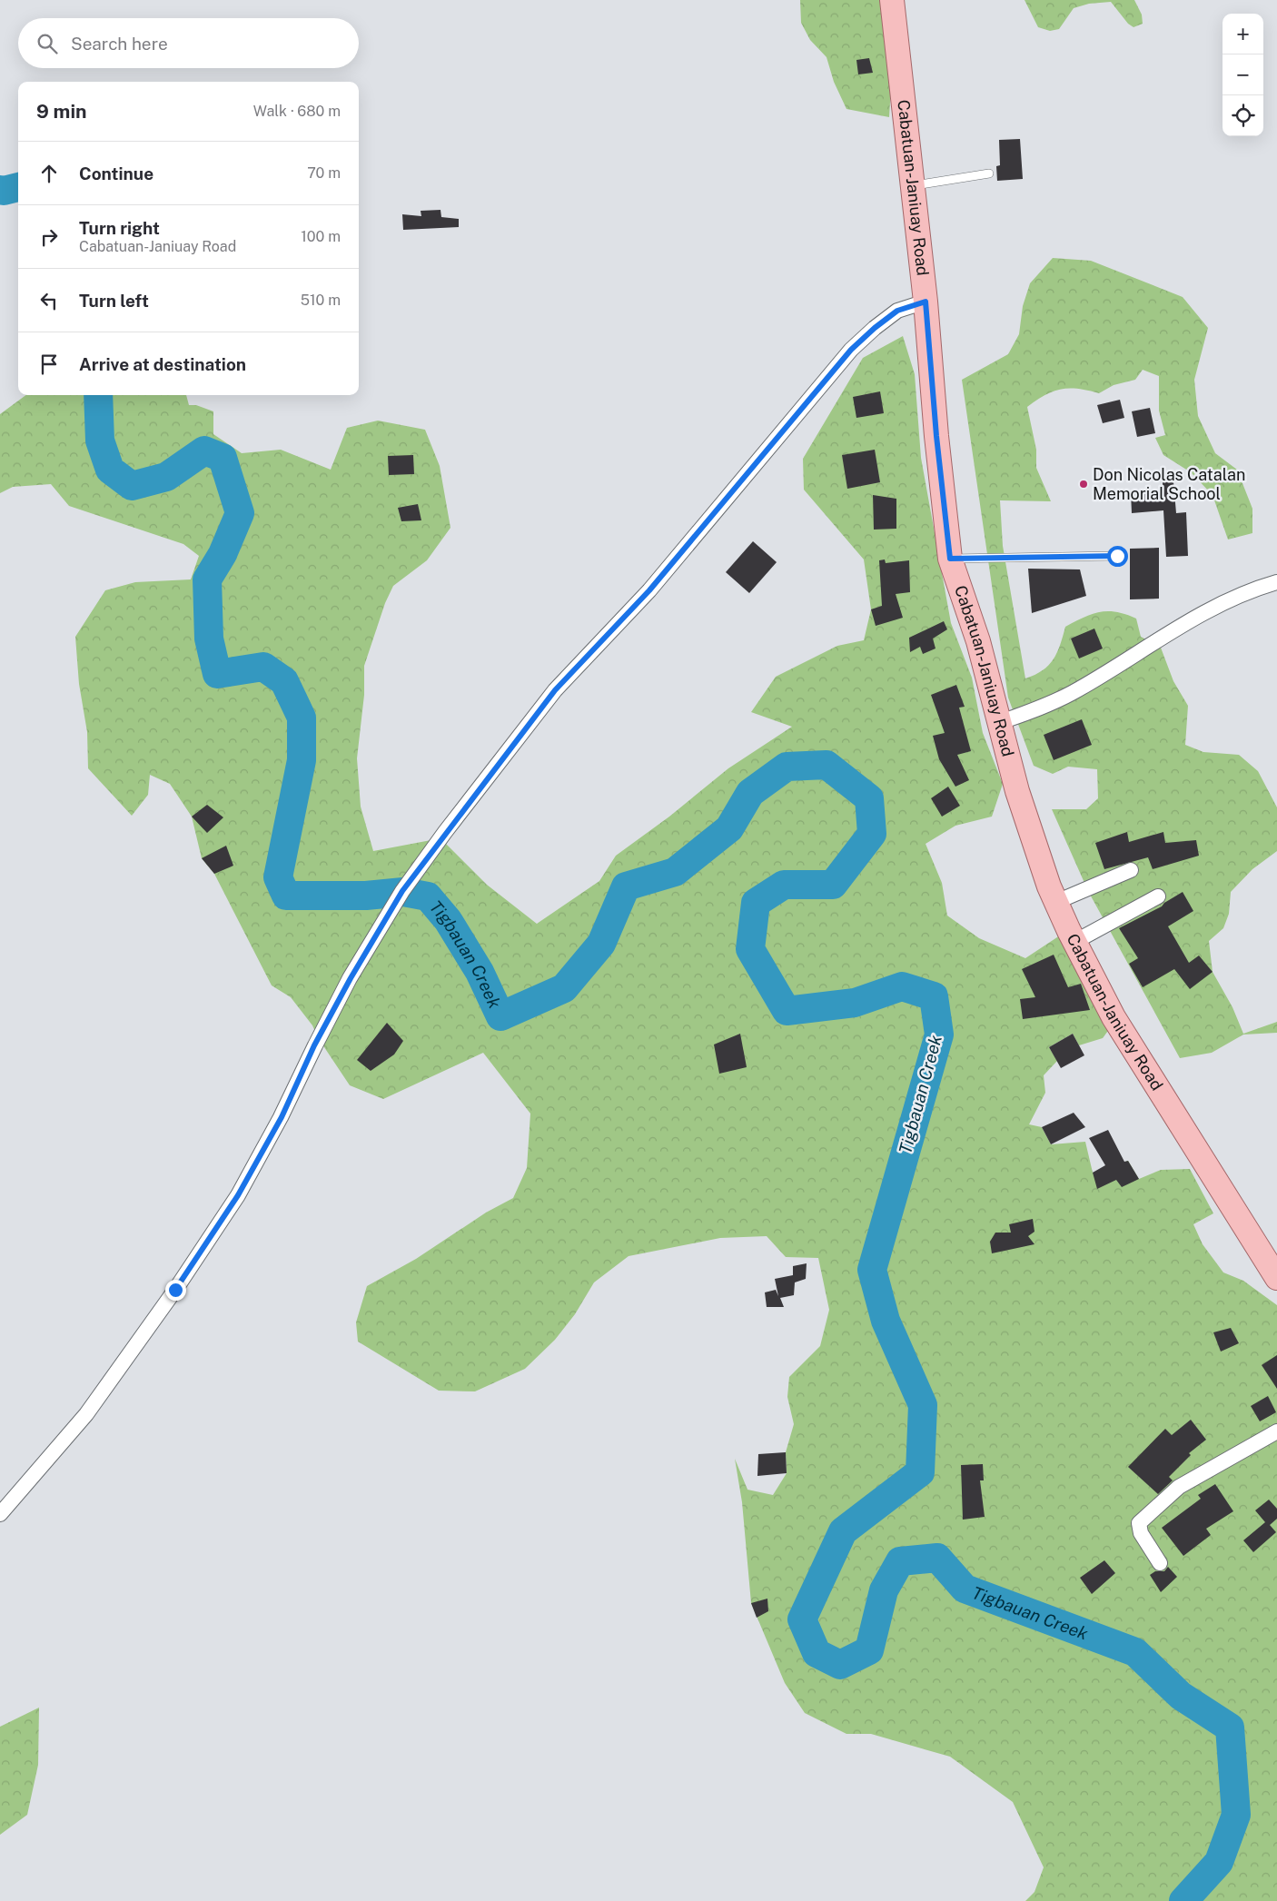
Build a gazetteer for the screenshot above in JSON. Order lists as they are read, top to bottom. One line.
{"streets":{"main road":["Cabatuan-Janiuay Road"]},"water":["Tigbauan Creek"],"places":["Don Nicolas Catalan Memorial School"],"page":{"map_buttons":["+","−"],"search":"Search here","heading":["9 min","Walk · 680 m"],"list":[["Continue","70 m"],["Turn right","Cabatuan-Janiuay Road","100 m"],["Turn left","510 m"],"Arrive at destination"]}}
